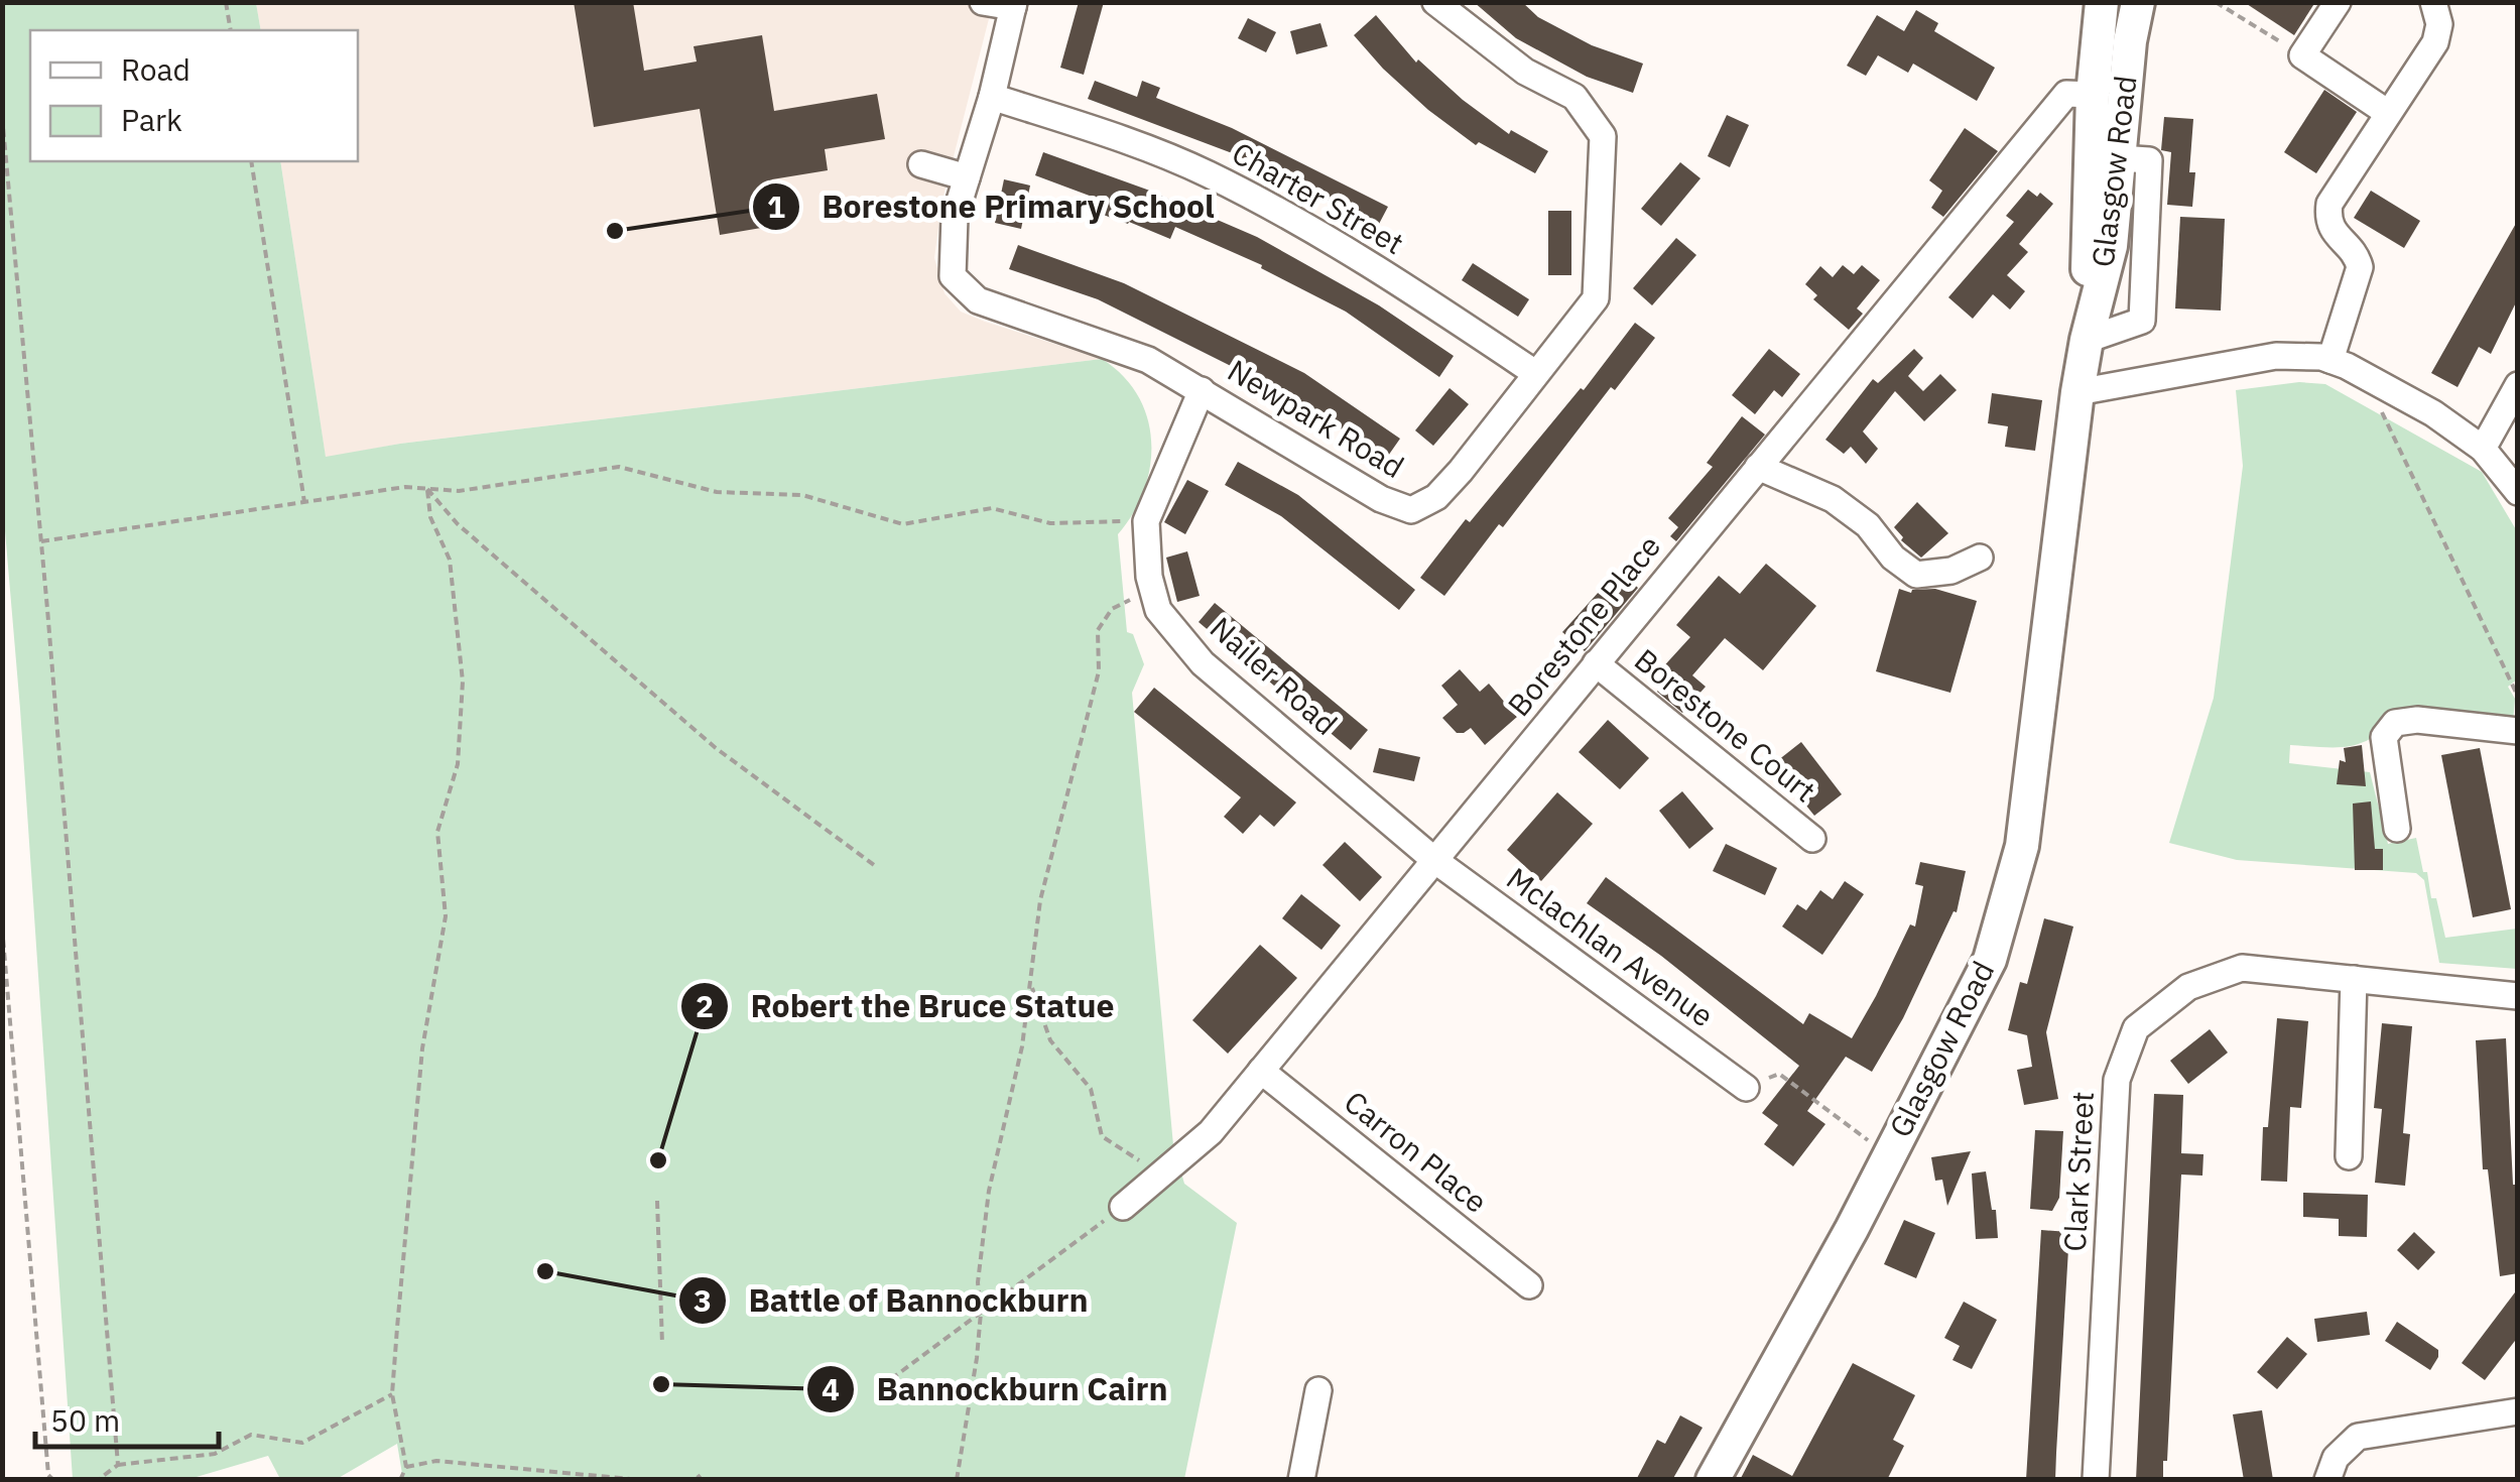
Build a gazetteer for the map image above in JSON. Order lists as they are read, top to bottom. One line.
{"streets":{"main road":["Glasgow Road"],"street":["Charter Street","Newpark Road","Borestone Place","Nailer Road","Borestone Court","Mclachlan Avenue","Carron Place","Clark Street"]},"crossings":[["Glasgow Road","Borestone Place"],["Charter Street","Newpark Road"],["Newpark Road","Nailer Road"],["Borestone Place","Nailer Road"],["Borestone Place","Borestone Court"],["Borestone Place","Mclachlan Avenue"],["Borestone Place","Carron Place"],["Nailer Road","Mclachlan Avenue"]],"places":["Borestone Primary School","Robert the Bruce Statue","Battle of Bannockburn","Bannockburn Cairn"],"legend":["Road","Park"],"scale_bar":"50 m"}
